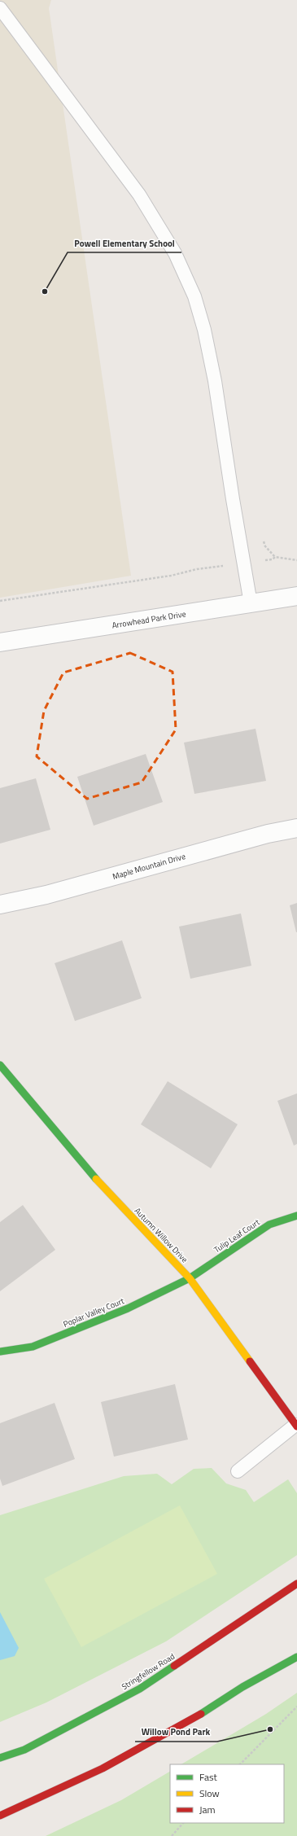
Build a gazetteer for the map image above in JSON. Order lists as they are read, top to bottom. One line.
{"streets":{"street":["Arrowhead Park Drive","Maple Mountain Drive","Autumn Willow Drive","Tulip Leaf Court","Poplar Valley Court","Stringfellow Road"]},"crossings":[["Autumn Willow Drive","Tulip Leaf Court"],["Autumn Willow Drive","Poplar Valley Court"],["Tulip Leaf Court","Poplar Valley Court"]],"places":["Powell Elementary School","Willow Pond Park"],"legend":["Fast","Slow","Jam"]}
